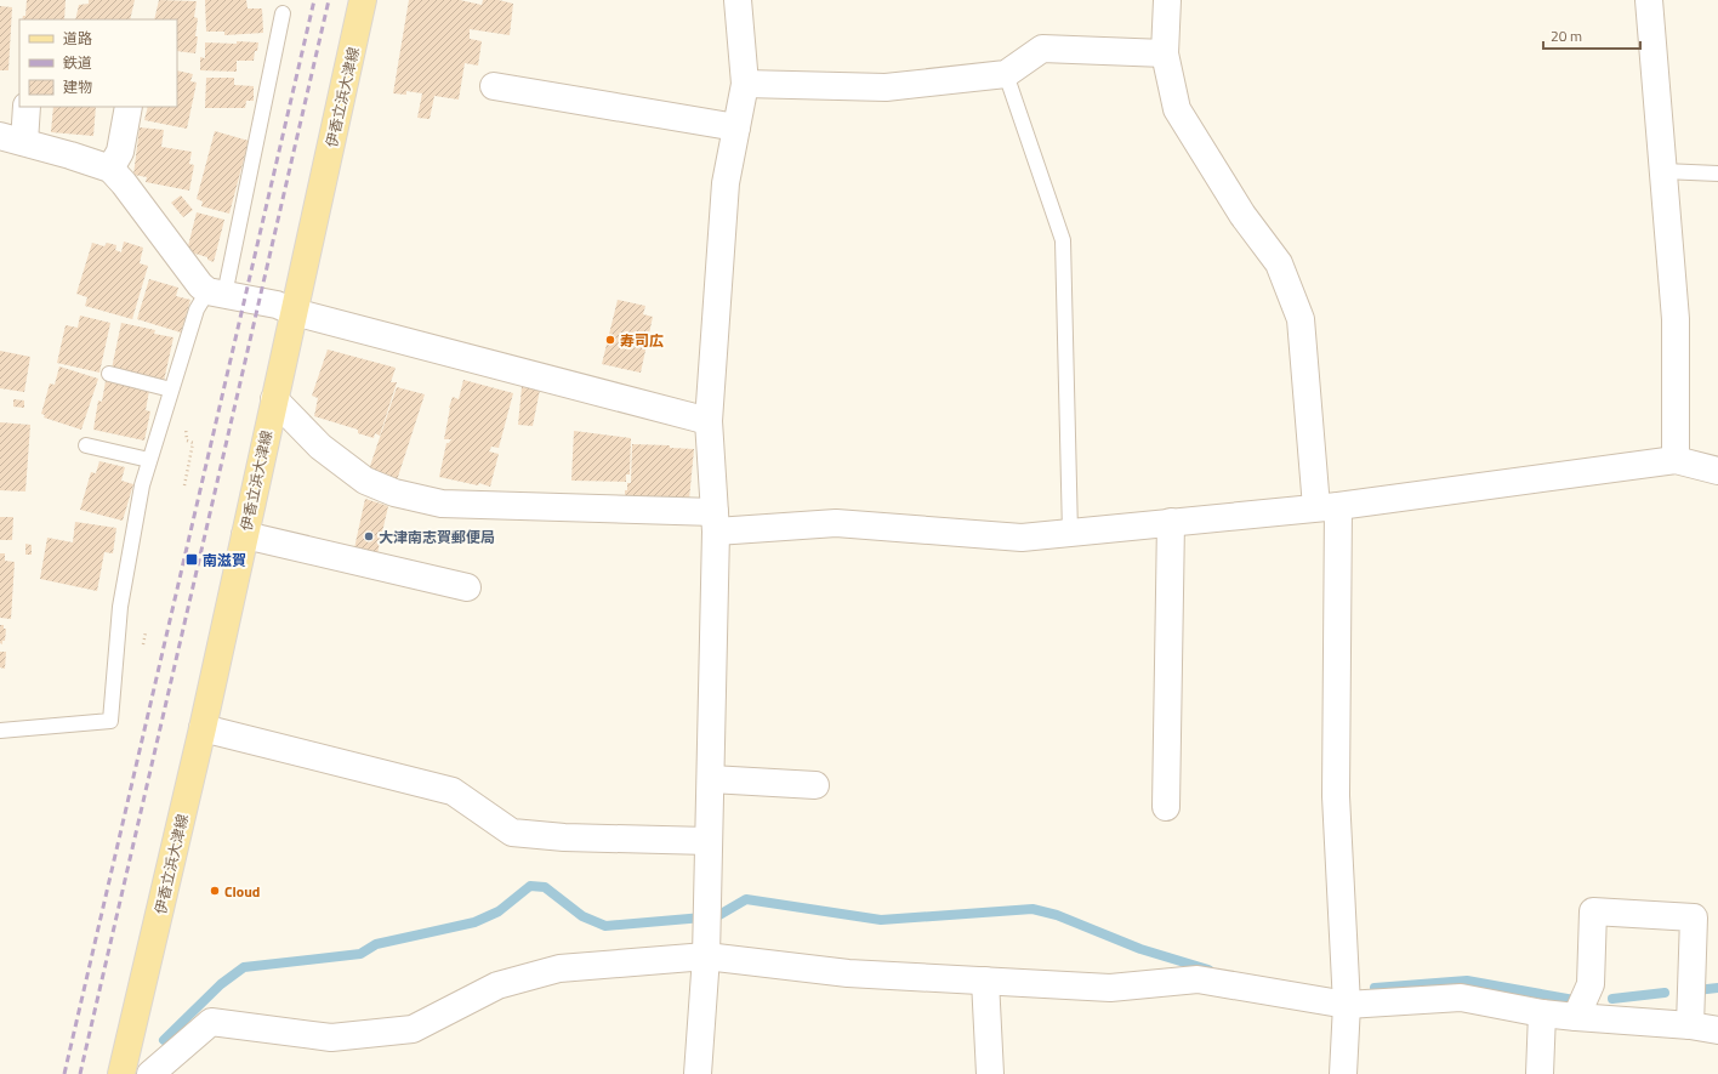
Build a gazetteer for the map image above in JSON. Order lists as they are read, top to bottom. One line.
{"streets":{"main road":["伊香立浜大津線"]},"places":{"other":["寿司広","大津南志賀郵便局","Cloud"],"transit":["南滋賀"]},"legend":["道路","鉄道","建物"],"scale_bar":"20 m"}
